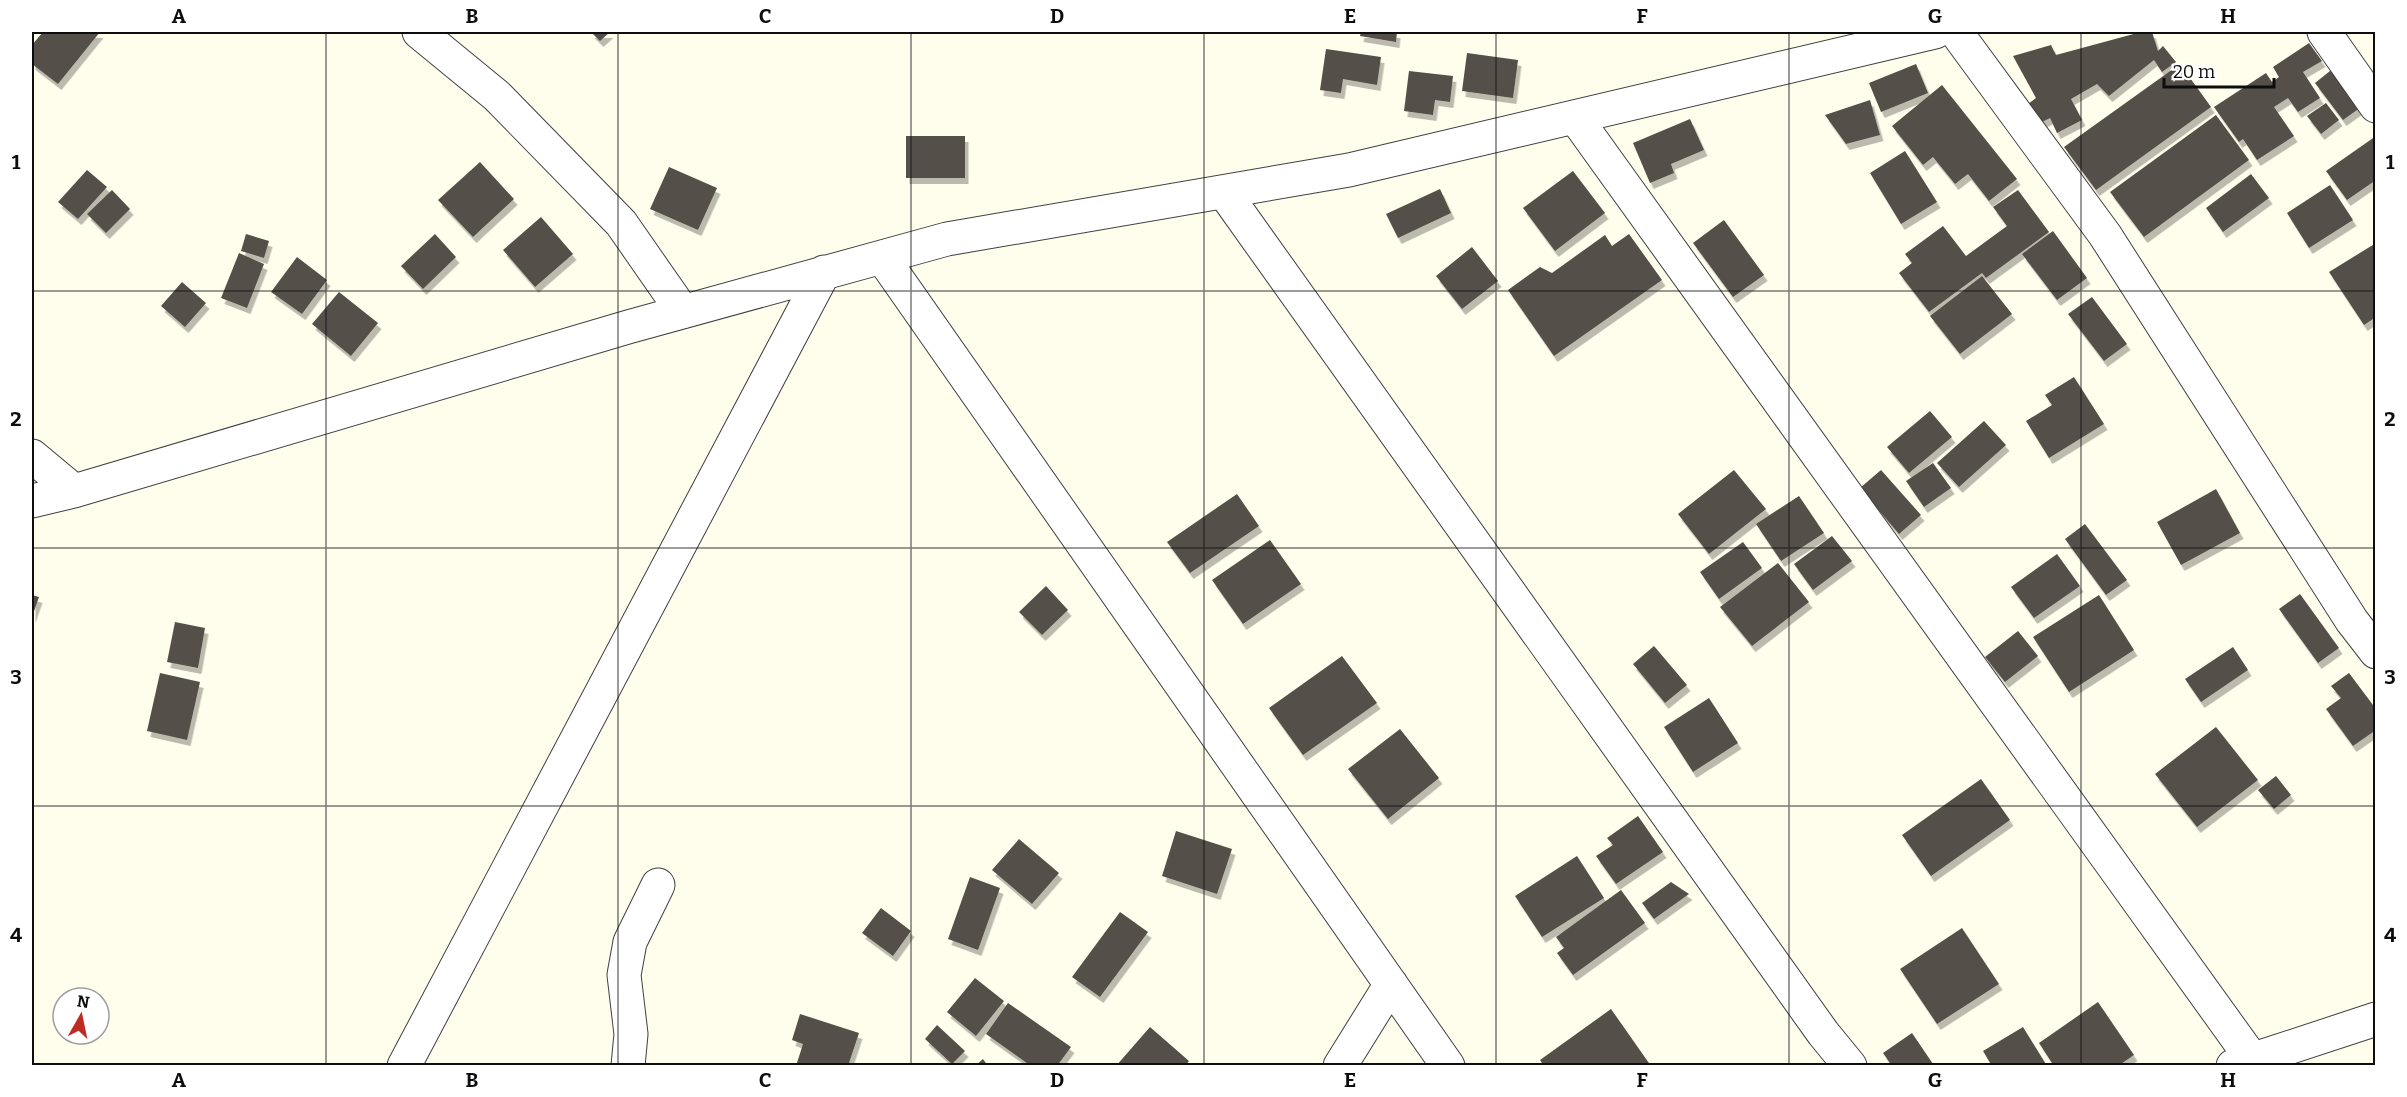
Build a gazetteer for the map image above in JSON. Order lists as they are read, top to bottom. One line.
{"scale_bar":"20 m","north":"top","grid":{"columns":["A","B","C","D","E","F","G","H"],"rows":["1","2","3","4"]}}
